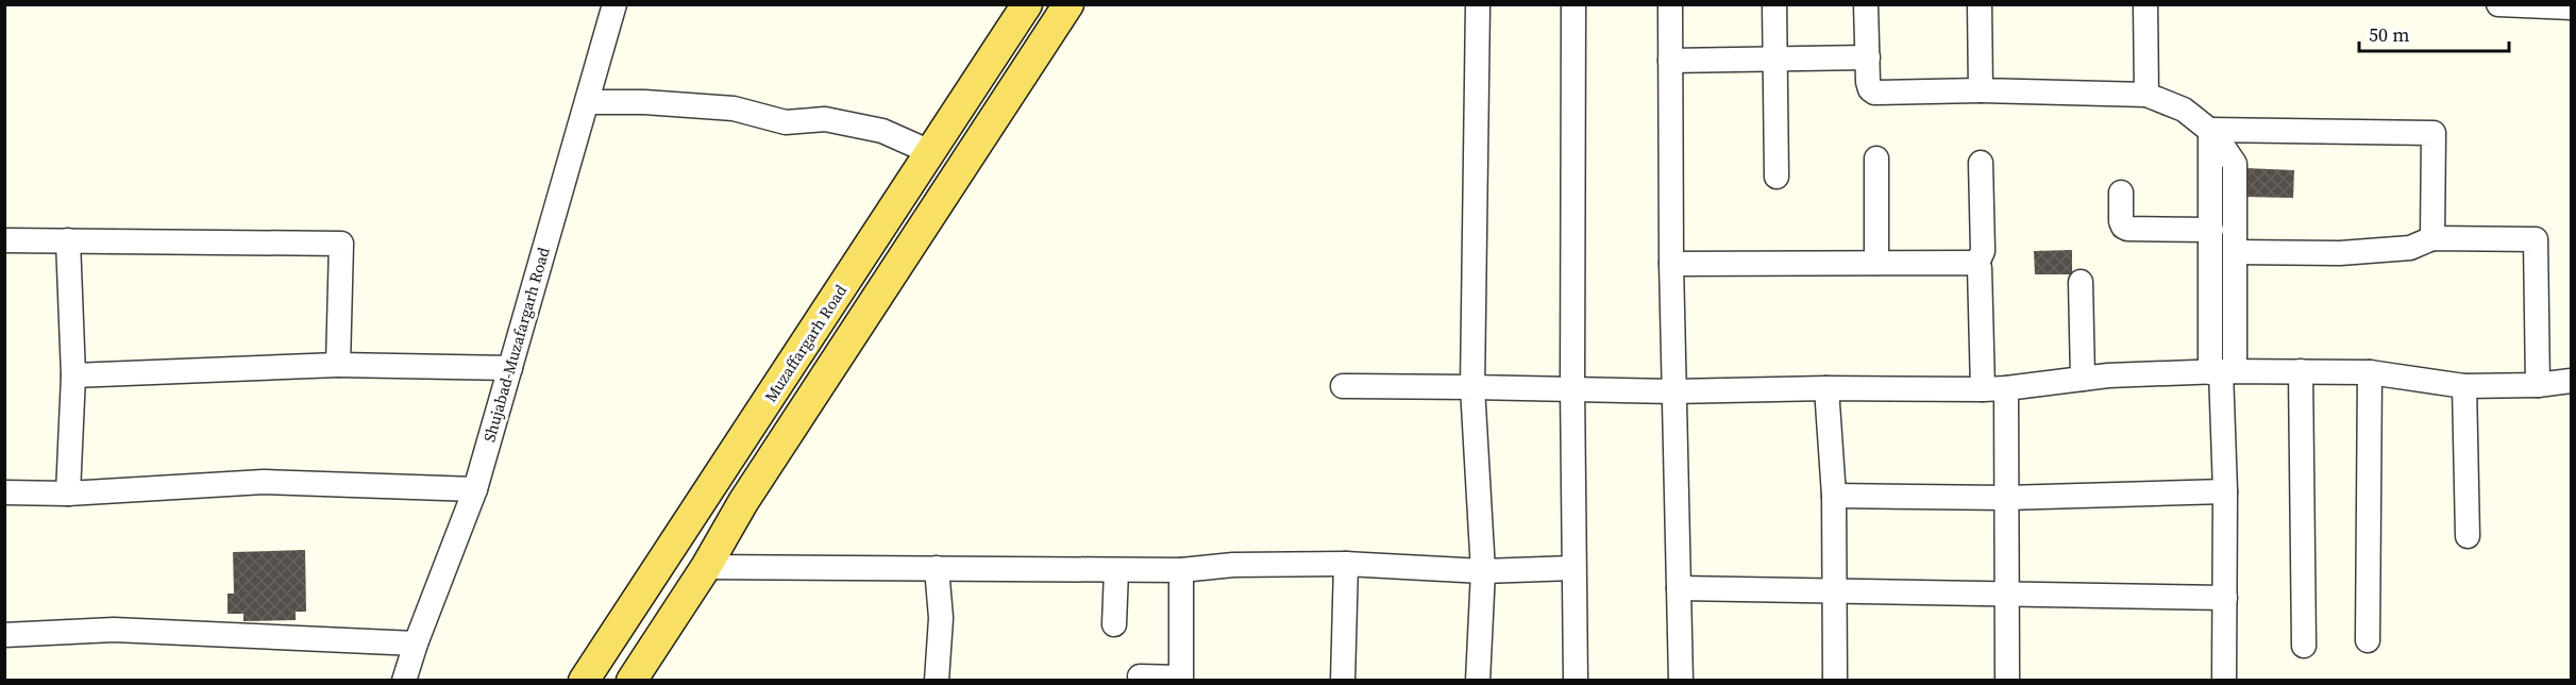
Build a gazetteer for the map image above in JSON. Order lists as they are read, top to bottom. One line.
{"streets":{"main road":["Muzaffargarh Road"],"street":["Shujabad-Muzafargarh Road"]},"scale_bar":"50 m"}
